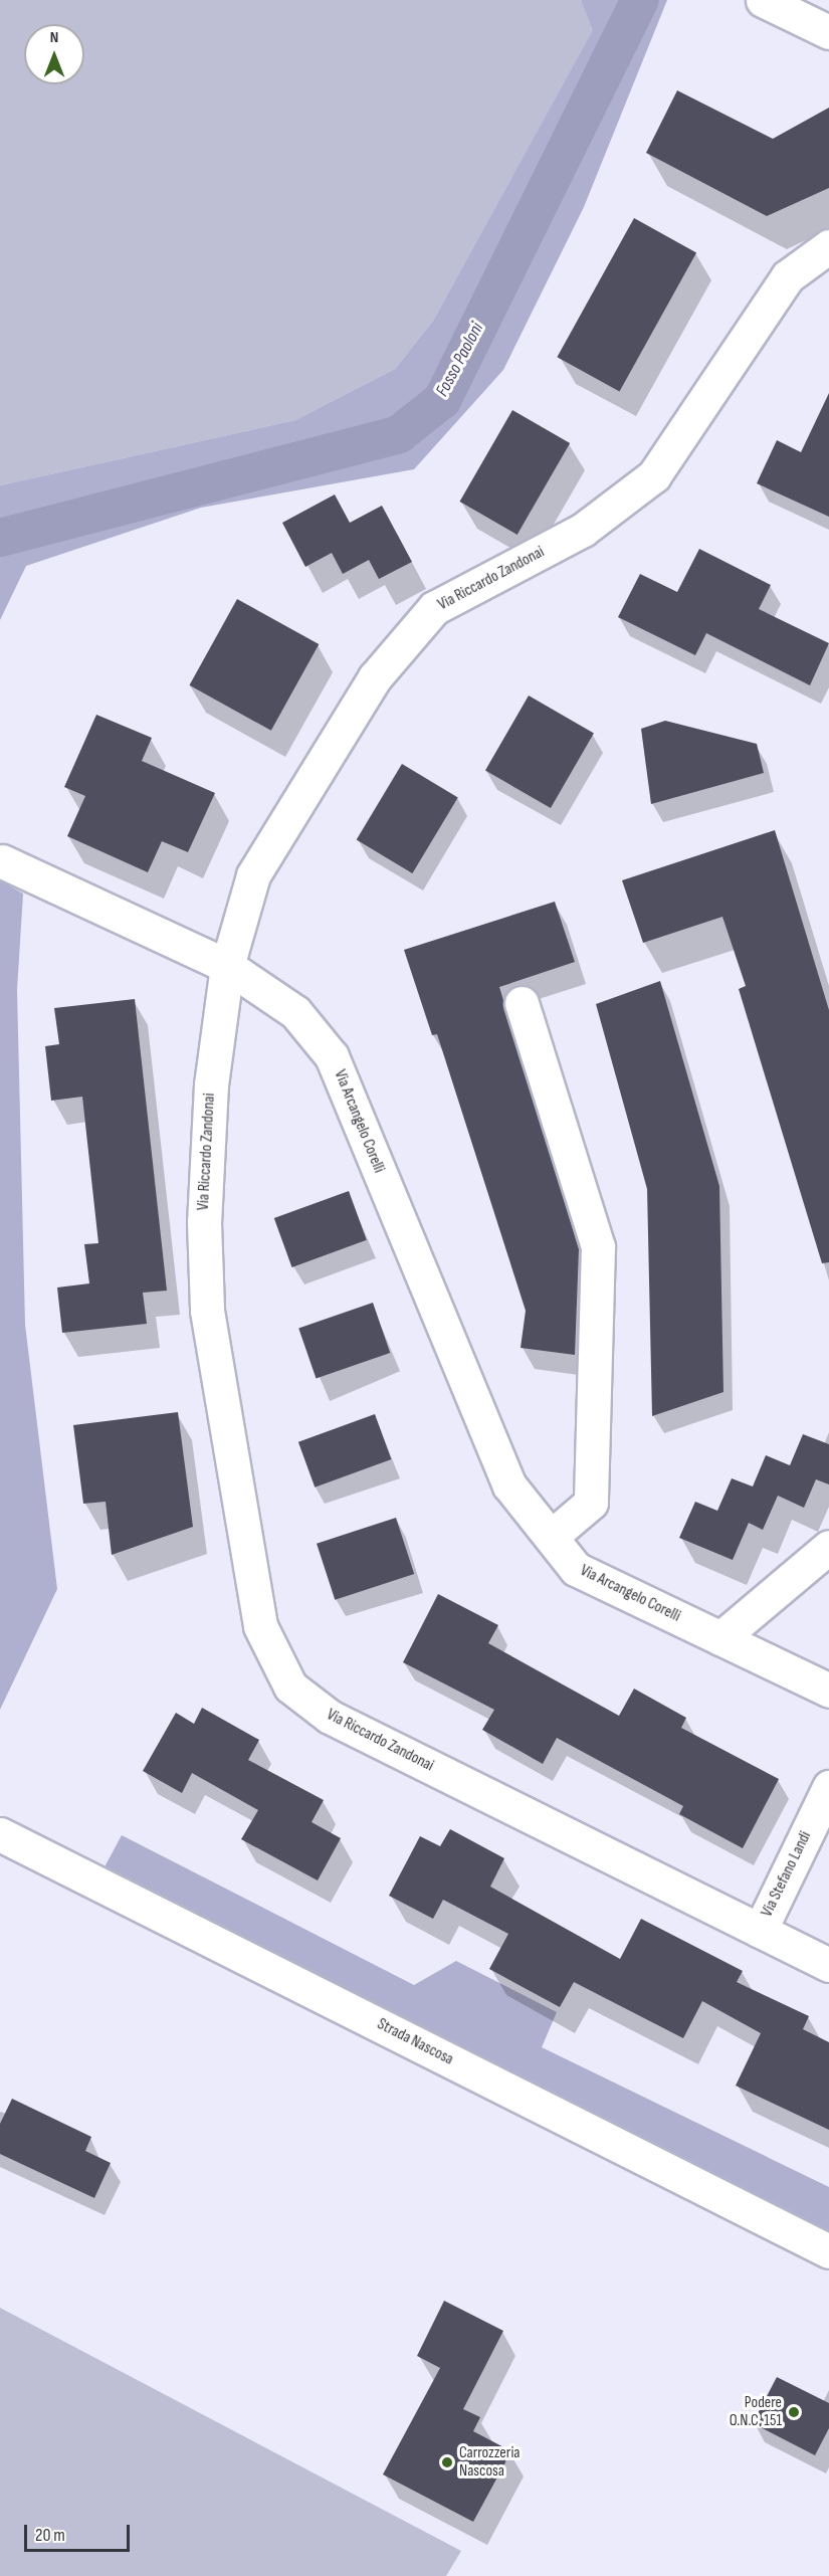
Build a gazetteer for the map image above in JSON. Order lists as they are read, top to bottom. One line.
{"streets":{"street":["Via Riccardo Zandonai","Via Arcangelo Corelli","Via Stefano Landi","Strada Nascosa"]},"crossings":[["Via Riccardo Zandonai","Via Arcangelo Corelli"],["Via Riccardo Zandonai","Via Stefano Landi"]],"water":["Fosso Paoloni"],"places":["Podere O.N.C. 151","Carrozzeria Nascosa"],"scale_bar":"20 m","north":"top"}
